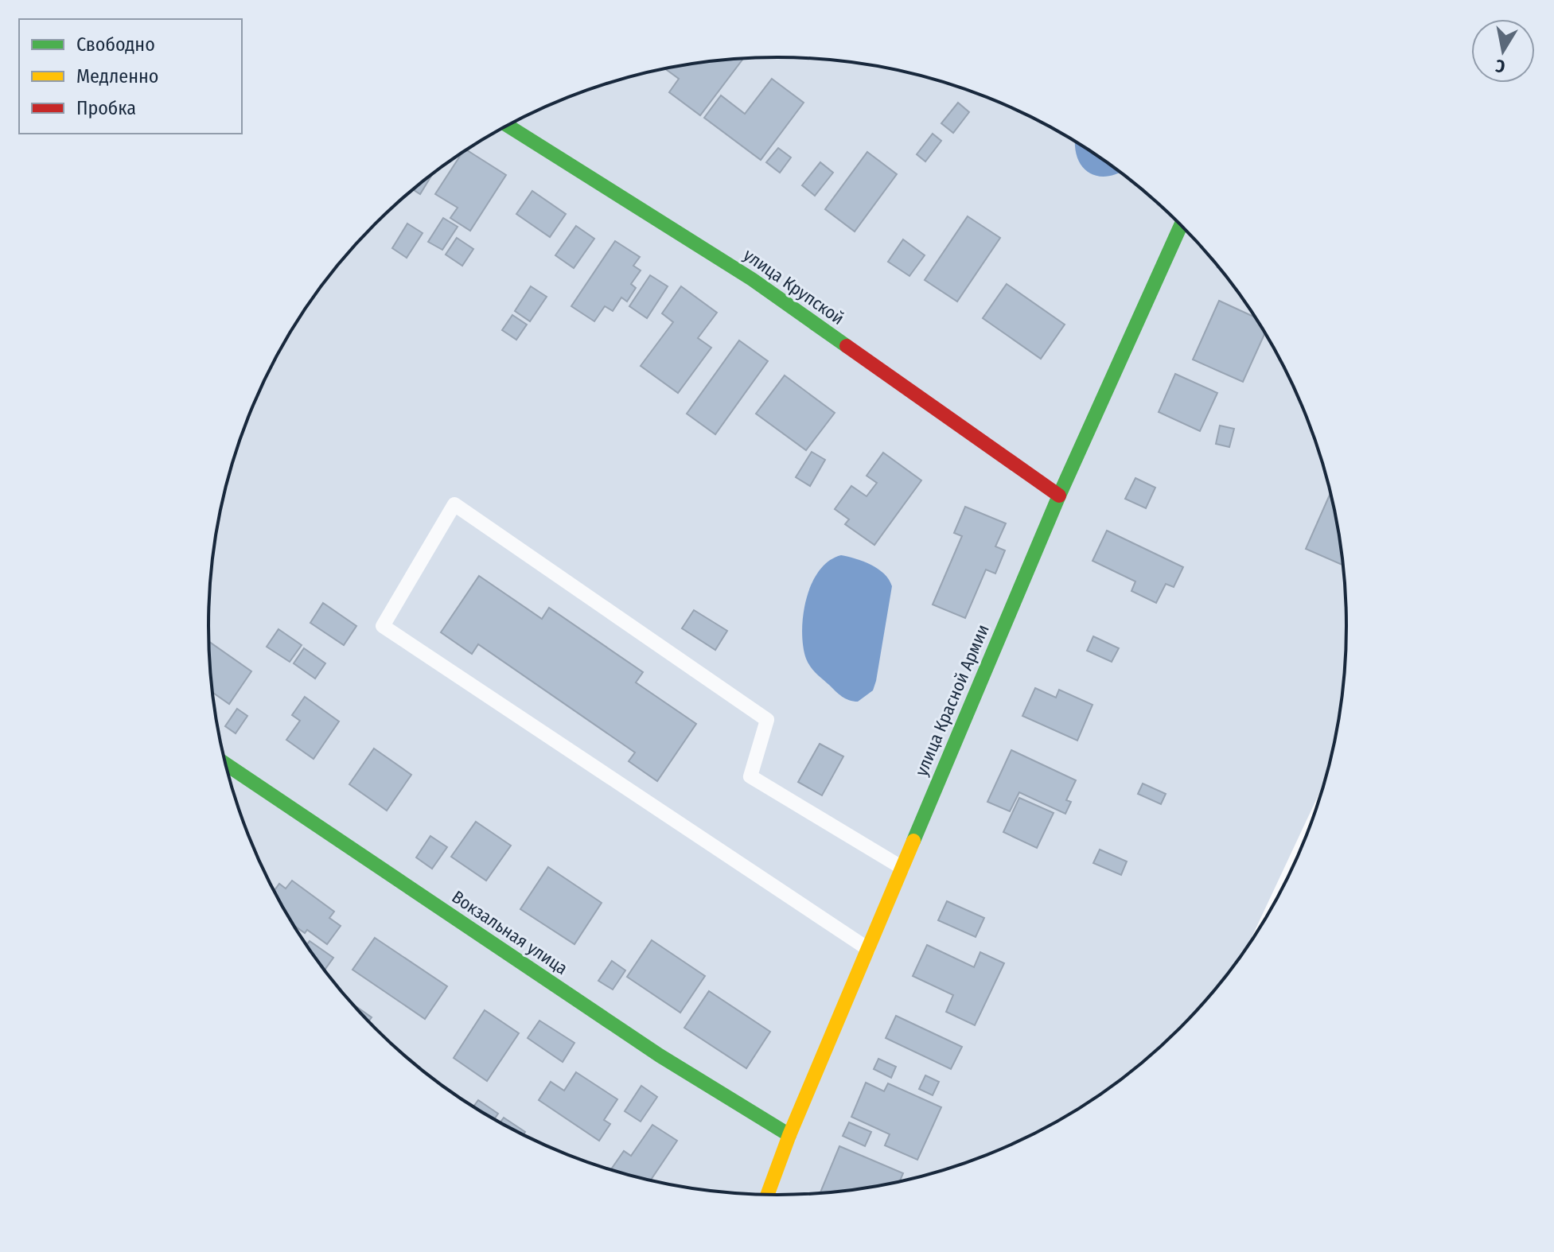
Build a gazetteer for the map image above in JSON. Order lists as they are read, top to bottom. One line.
{"streets":{"street":["улица Крупской","улица Красной Армии","Вокзальная улица"]},"crossings":[["улица Крупской","улица Красной Армии"],["улица Красной Армии","Вокзальная улица"]],"legend":["Свободно","Медленно","Пробка"],"north":"bottom"}
